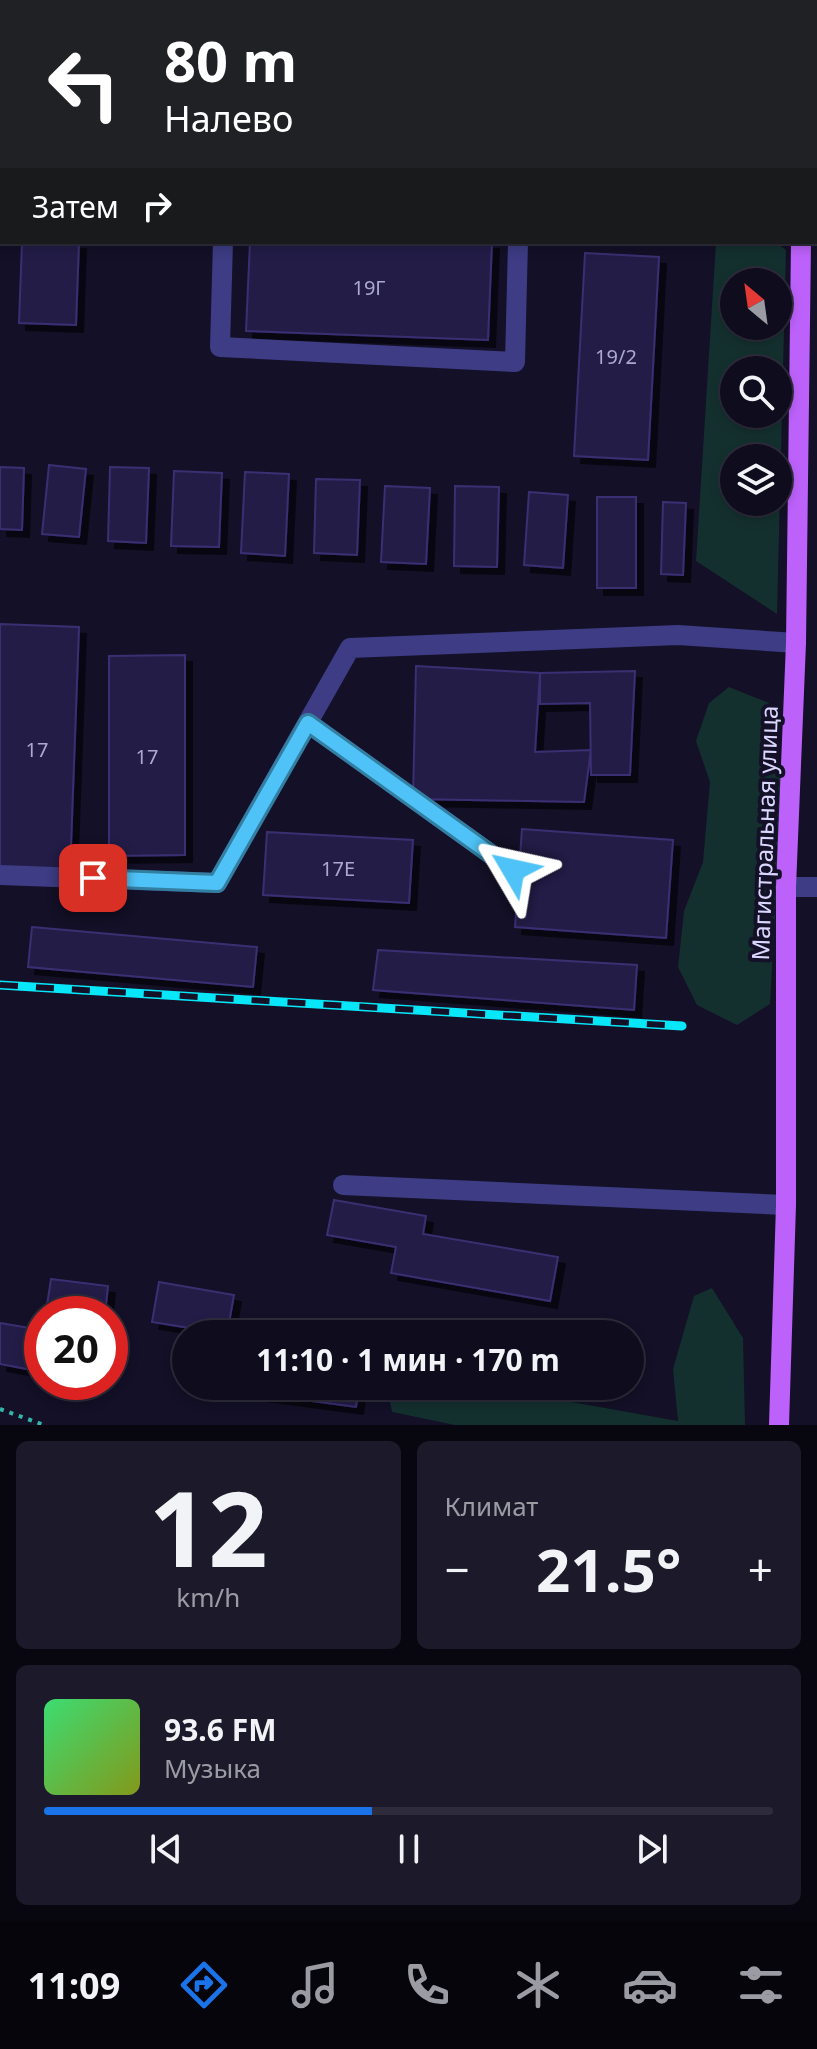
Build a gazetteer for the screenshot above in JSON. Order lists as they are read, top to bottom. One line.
{"streets":{"main road":["Магистральная улица"]},"house_numbers":["19Г","19/2","17","17","17Е"],"north":"top left","page":{"turn":["80 m","Налево"],"then":"Затем","limit":"20","trip":"11:10 · 1 мин · 170 m","tile":[["12","km/h"],"Климат"],"heat":["−","21.5°","+"],"song":["93.6 FM","Музыка"],"tabs":"11:09"}}
